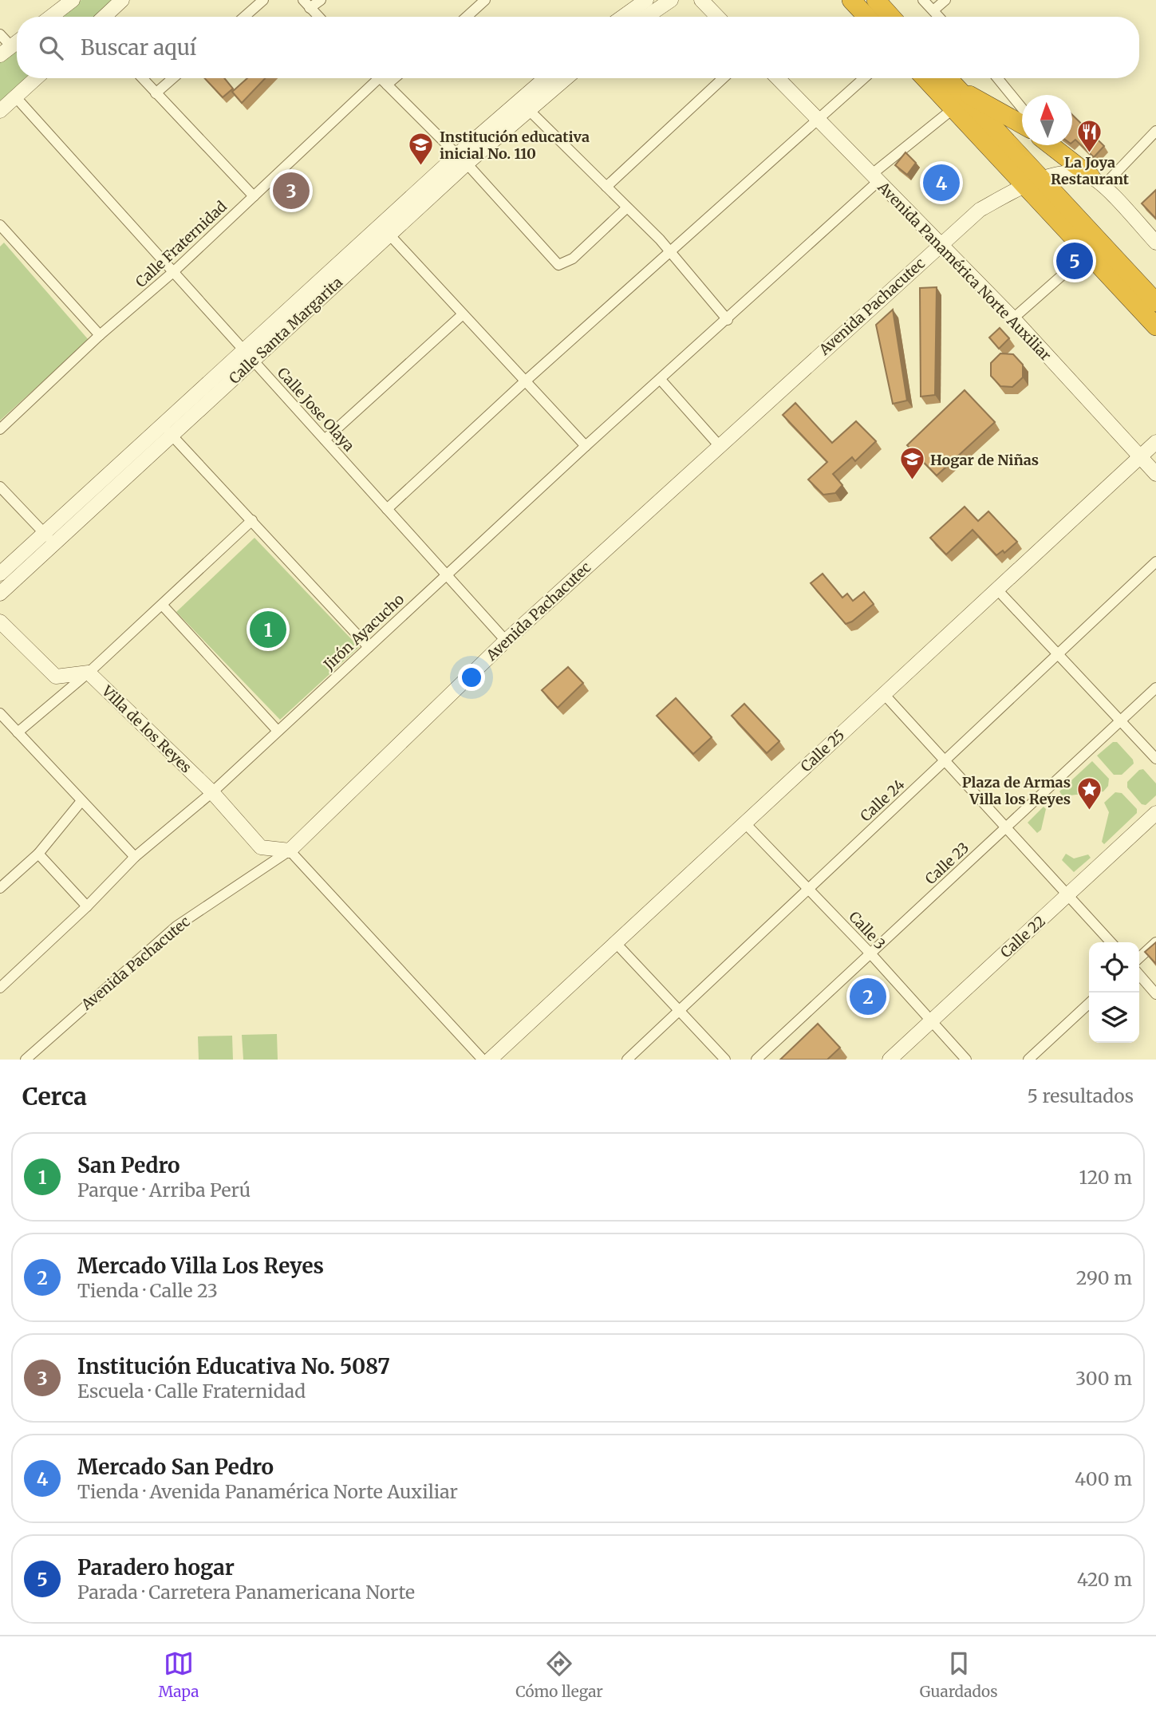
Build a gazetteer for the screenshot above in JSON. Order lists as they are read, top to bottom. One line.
{"streets":{"main road":["Avenida Panamérica Norte Auxiliar","Avenida Pachacutec","Calle Santa Margarita","Villa de los Reyes","Calle 25","Calle 22"],"street":["Calle Fraternidad","Calle Jose Olaya","Jirón Ayacucho","Calle 24","Calle 23","Calle 3"]},"crossings":[["Calle Fraternidad","Calle Jose Olaya"],["Avenida Panamérica Norte Auxiliar","Avenida Pachacutec"],["Avenida Panamérica Norte Auxiliar","Jirón Ayacucho"],["Avenida Panamérica Norte Auxiliar","Calle 25"],["Avenida Pachacutec","Calle Jose Olaya"],["Avenida Pachacutec","Villa de los Reyes"],["Calle Santa Margarita","Calle Jose Olaya"],["Calle Jose Olaya","Jirón Ayacucho"],["Jirón Ayacucho","Villa de los Reyes"],["Calle 25","Calle 3"],["Calle 24","Calle 3"],["Calle 23","Calle 3"],["Calle 3","Calle 22"]],"places":{"restaurant":["La Joya Restaurant"],"school or university":["Institución educativa inicial No. 110","Hogar de Niñas"],"place":["Plaza de Armas Villa los Reyes"]},"north":"top","page":{"search":"Buscar aquí","pins":["4","3","5","1","2"],"heading":["Cerca","5 resultados"],"list":[{"mark":"1","name":"San Pedro","note":"Parque · Arriba Perú","value":"120 m"},{"mark":"2","name":"Mercado Villa Los Reyes","note":"Tienda · Calle 23","value":"290 m"},{"mark":"3","name":"Institución Educativa No. 5087","note":"Escuela · Calle Fraternidad","value":"300 m"},{"mark":"4","name":"Mercado San Pedro","note":"Tienda · Avenida Panamérica Norte Auxiliar","value":"400 m"},{"mark":"5","name":"Paradero hogar","note":"Parada · Carretera Panamericana Norte","value":"420 m"}],"nav":["Mapa","Cómo llegar","Guardados"]}}
